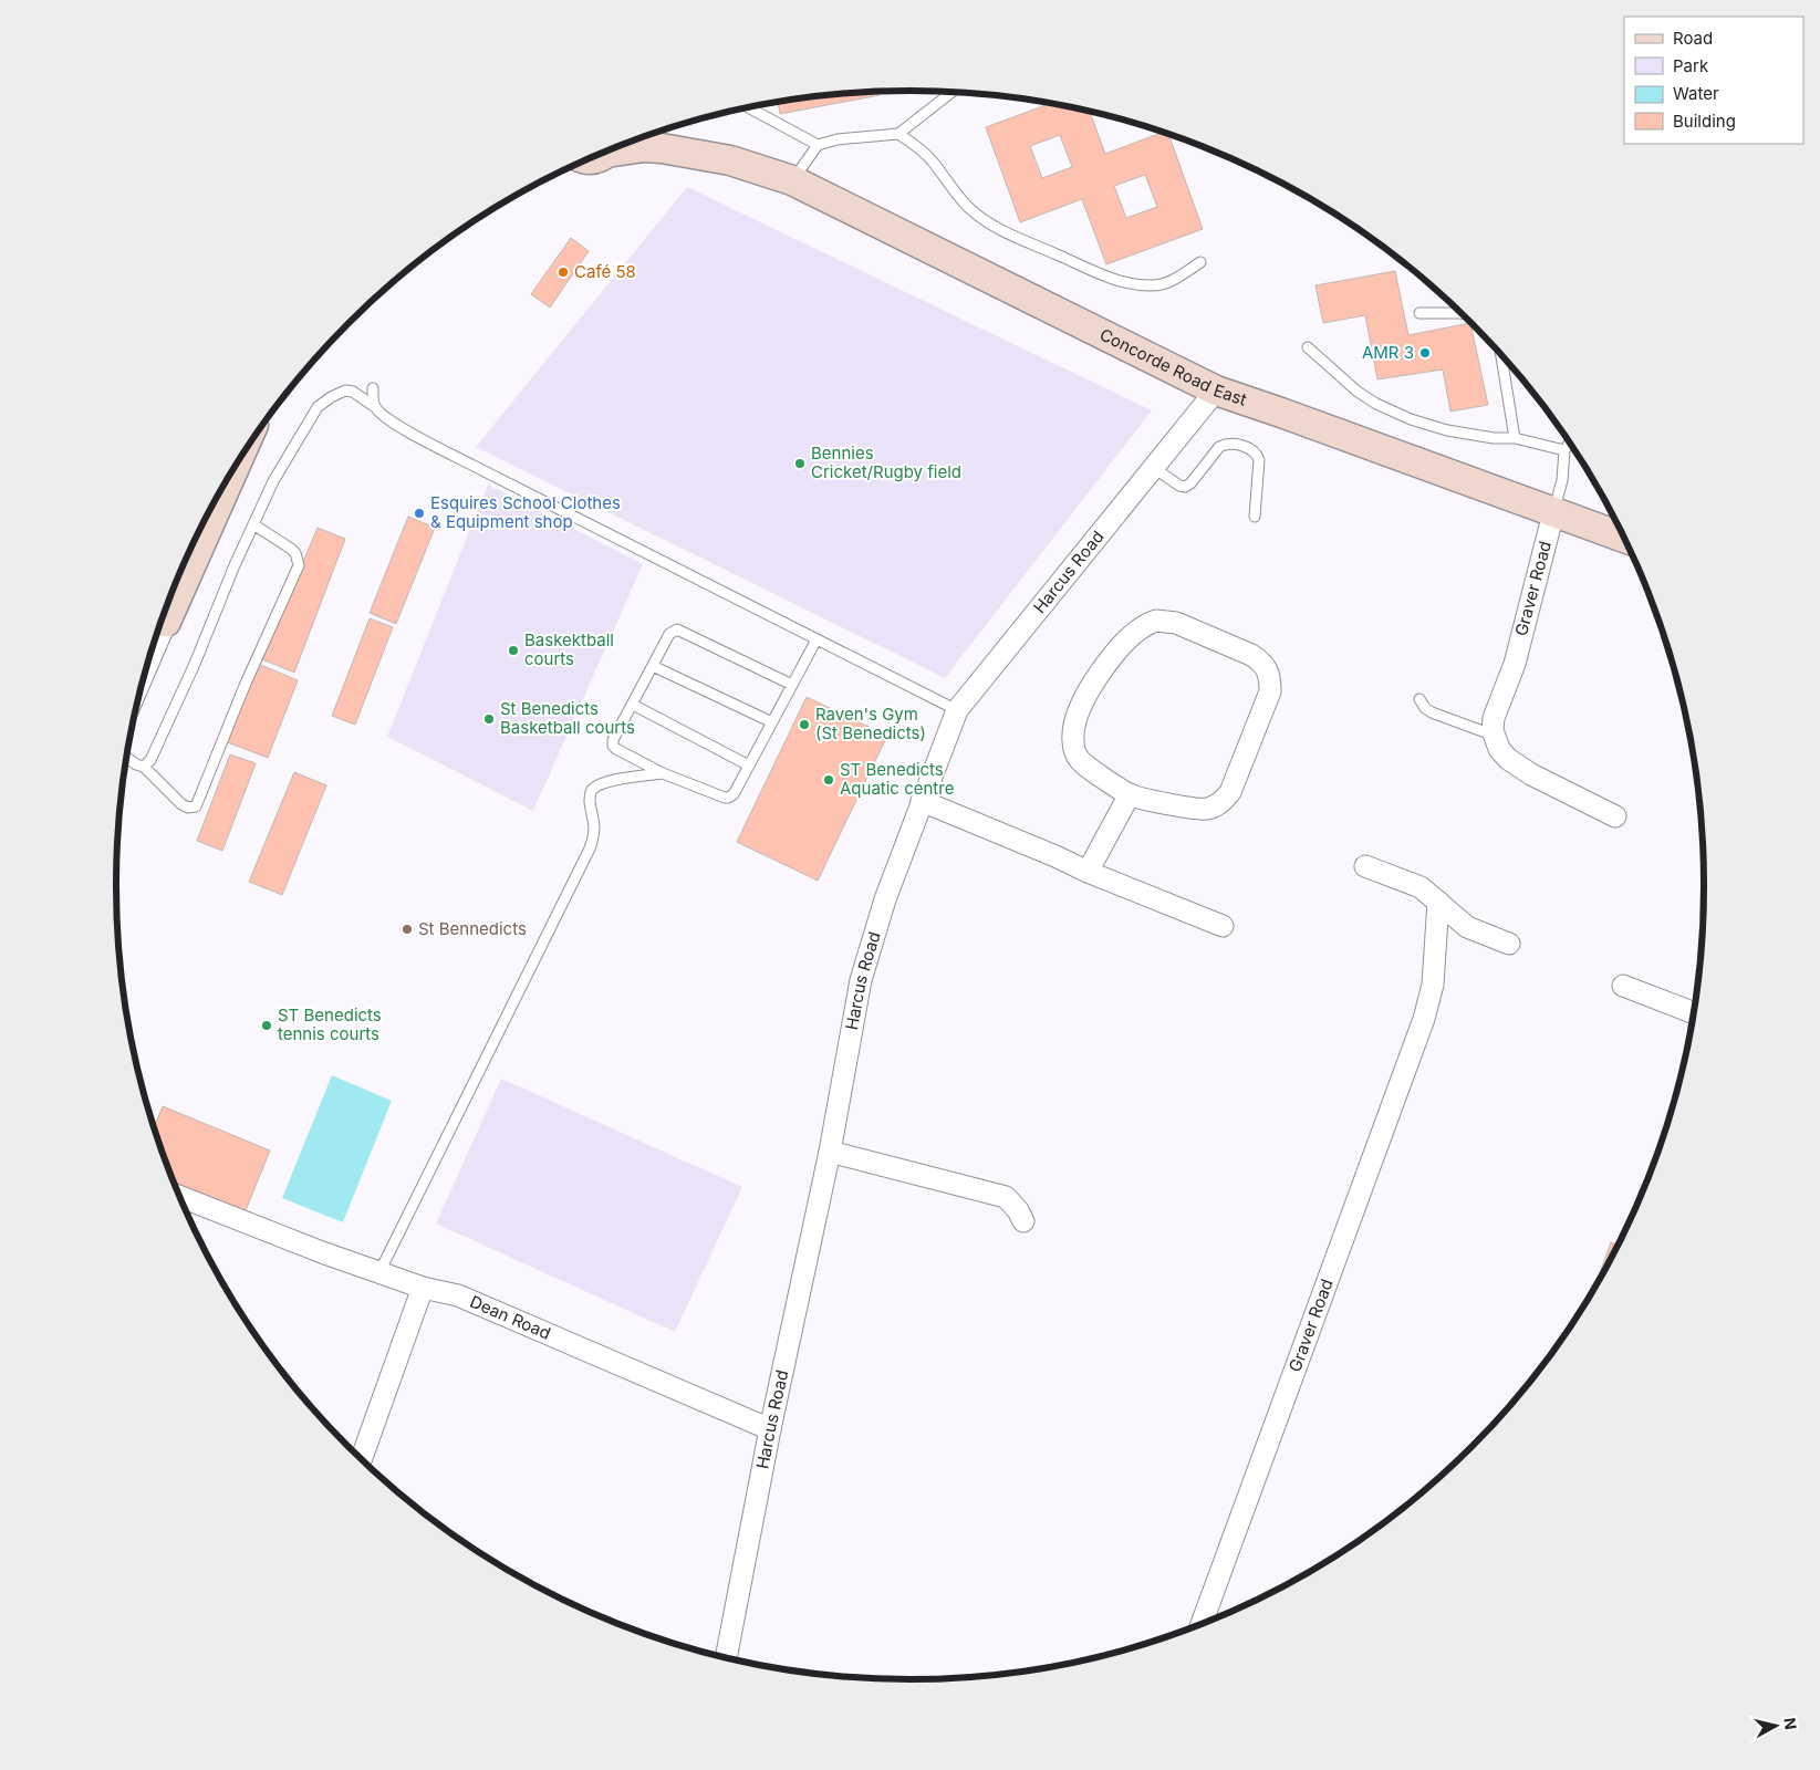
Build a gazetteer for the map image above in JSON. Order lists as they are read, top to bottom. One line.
{"streets":{"main road":["Concorde Road East"],"street":["Harcus Road","Graver Road","Dean Road"]},"crossings":[["Concorde Road East","Harcus Road"],["Concorde Road East","Graver Road"],["Harcus Road","Dean Road"]],"places":["Café 58","AMR 3","Bennies Cricket/Rugby field","Esquires School Clothes & Equipment shop","Baskektball courts","St Benedicts Basketball courts","Raven's Gym (St Benedicts)","ST Benedicts Aquatic centre","St Bennedicts","ST Benedicts tennis courts"],"legend":["Road","Park","Water","Building"],"north":"right"}
